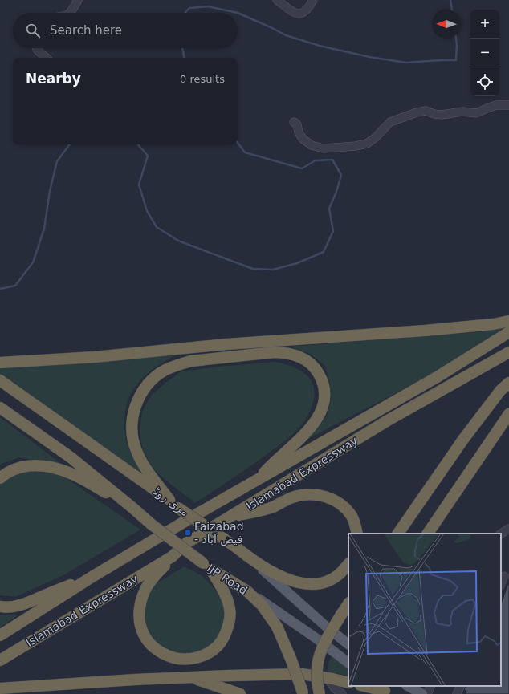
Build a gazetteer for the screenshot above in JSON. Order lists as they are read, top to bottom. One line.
{"streets":{"highway":["Islamabad Expressway","مری روڈ","IJP Road"]},"places":{"transit":["Faizabad - فیض آباد"]},"north":"left","page":{"map_buttons":["+","−"],"search":"Search here","heading":["Nearby","0 results"]}}
